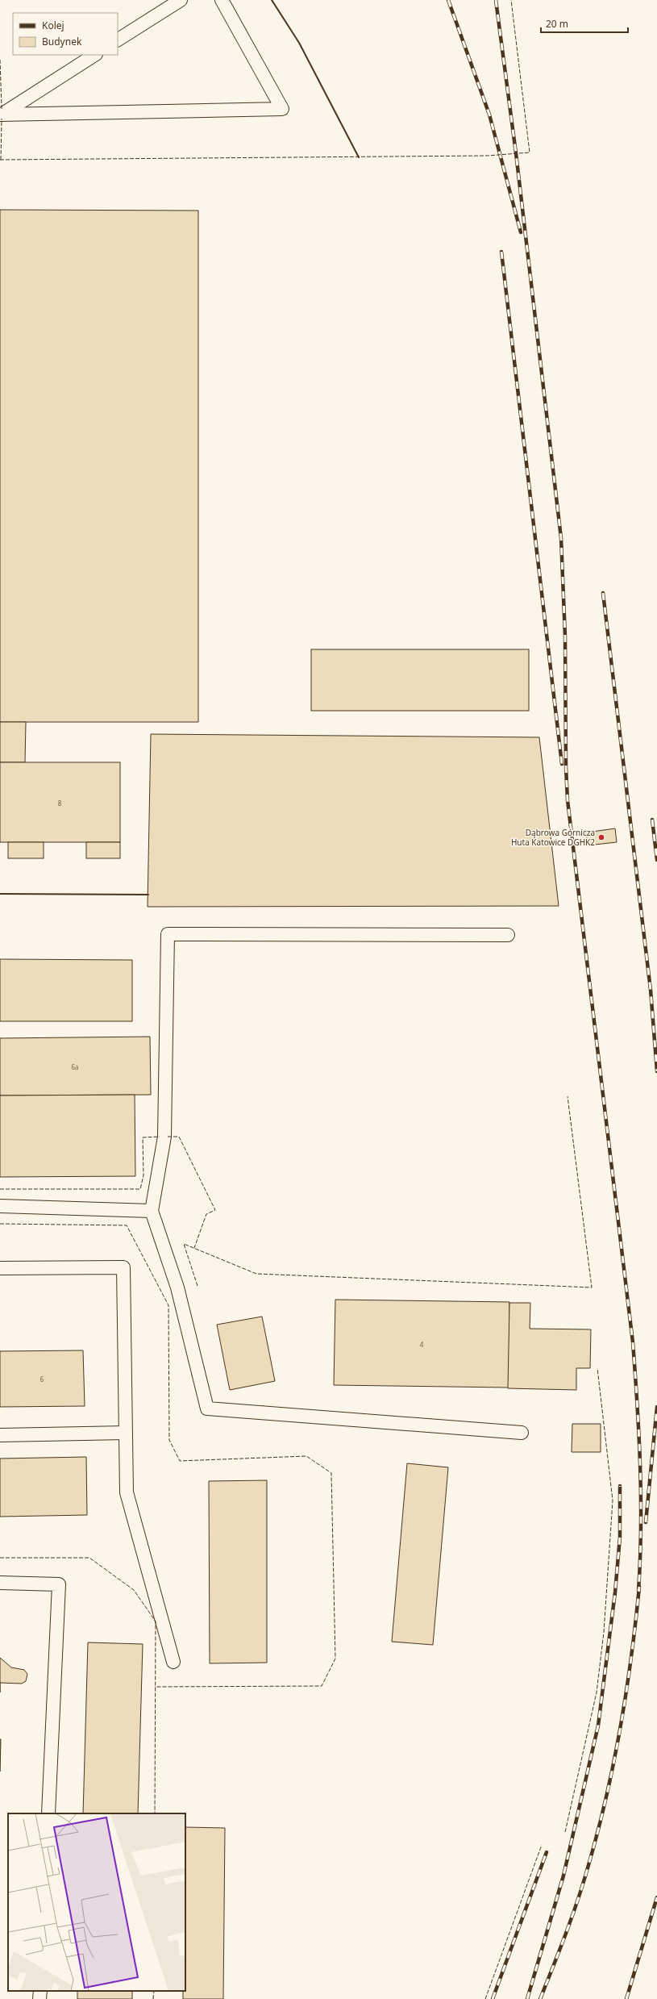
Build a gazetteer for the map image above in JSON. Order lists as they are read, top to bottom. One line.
{"places":["Dąbrowa Górnicza Huta Katowice DGHK2"],"house_numbers":["8","6a","4","6"],"legend":["Kolej","Budynek"],"scale_bar":"20 m"}
